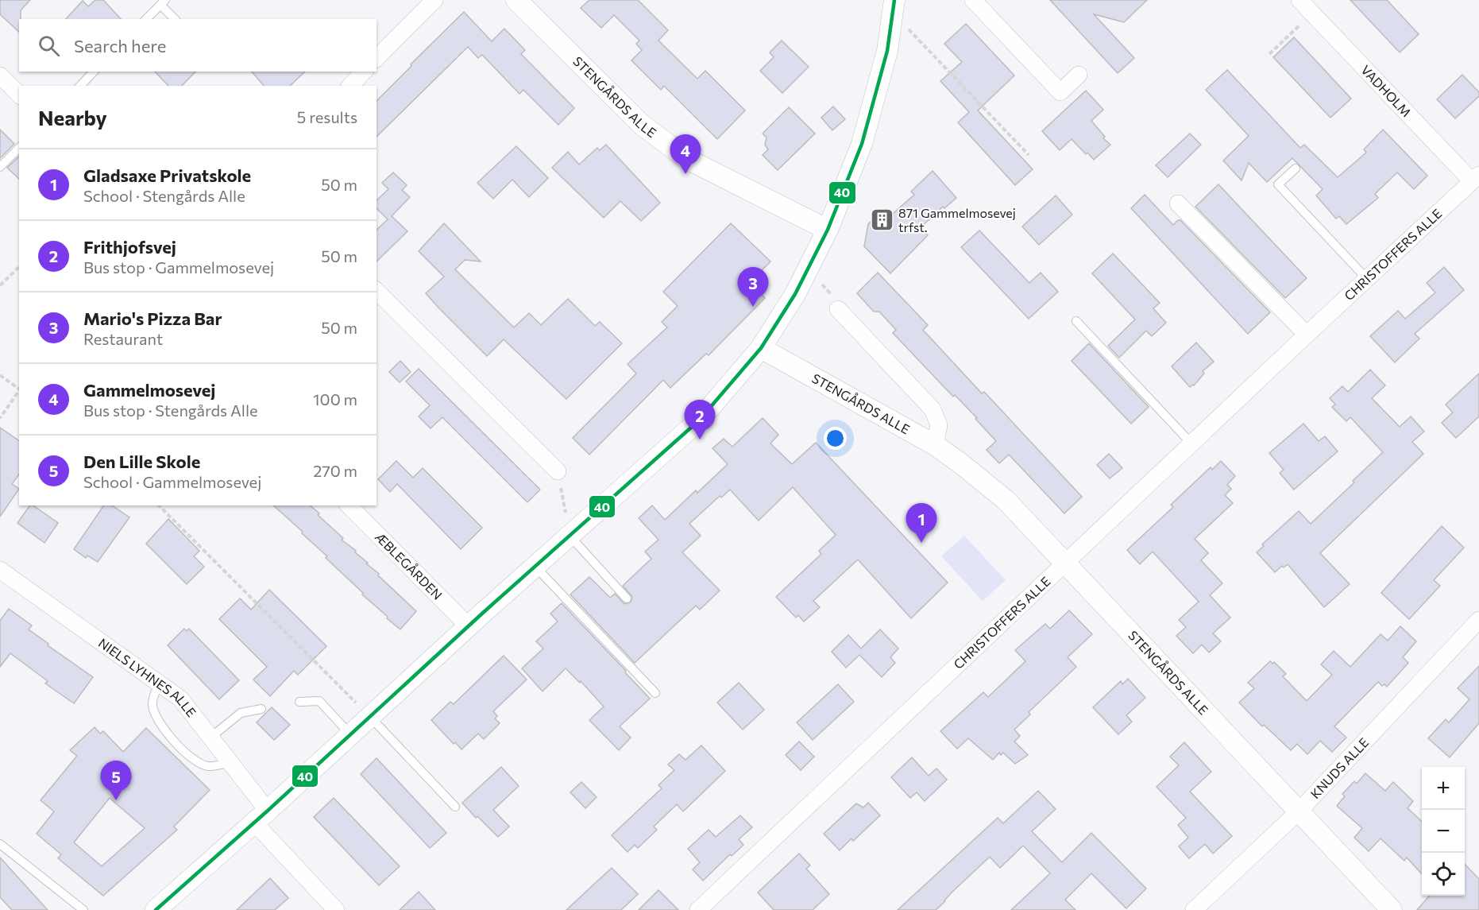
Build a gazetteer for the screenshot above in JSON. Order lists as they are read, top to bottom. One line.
{"streets":{"street":["VADHOLM","STENGÅRDS ALLE","CHRISTOFFERS ALLE","ÆBLEGÅRDEN","NIELS LYHNES ALLE","KNUDS ALLE"]},"crossings":[["VADHOLM","CHRISTOFFERS ALLE"],["STENGÅRDS ALLE","CHRISTOFFERS ALLE"],["STENGÅRDS ALLE","KNUDS ALLE"]],"places":{"building":["871 Gammelmosevej trfst."]},"lines":["transit line 40"],"page":{"search":"Search here","heading":["Nearby","5 results"],"pins":["4","3","2","1","5"],"list":[{"mark":"1","name":"Gladsaxe Privatskole","note":"School · Stengårds Alle","value":"50 m"},{"mark":"2","name":"Frithjofsvej","note":"Bus stop · Gammelmosevej","value":"50 m"},{"mark":"3","name":"Mario's Pizza Bar","note":"Restaurant","value":"50 m"},{"mark":"4","name":"Gammelmosevej","note":"Bus stop · Stengårds Alle","value":"100 m"},{"mark":"5","name":"Den Lille Skole","note":"School · Gammelmosevej","value":"270 m"}],"map_buttons":["+","−"]}}
